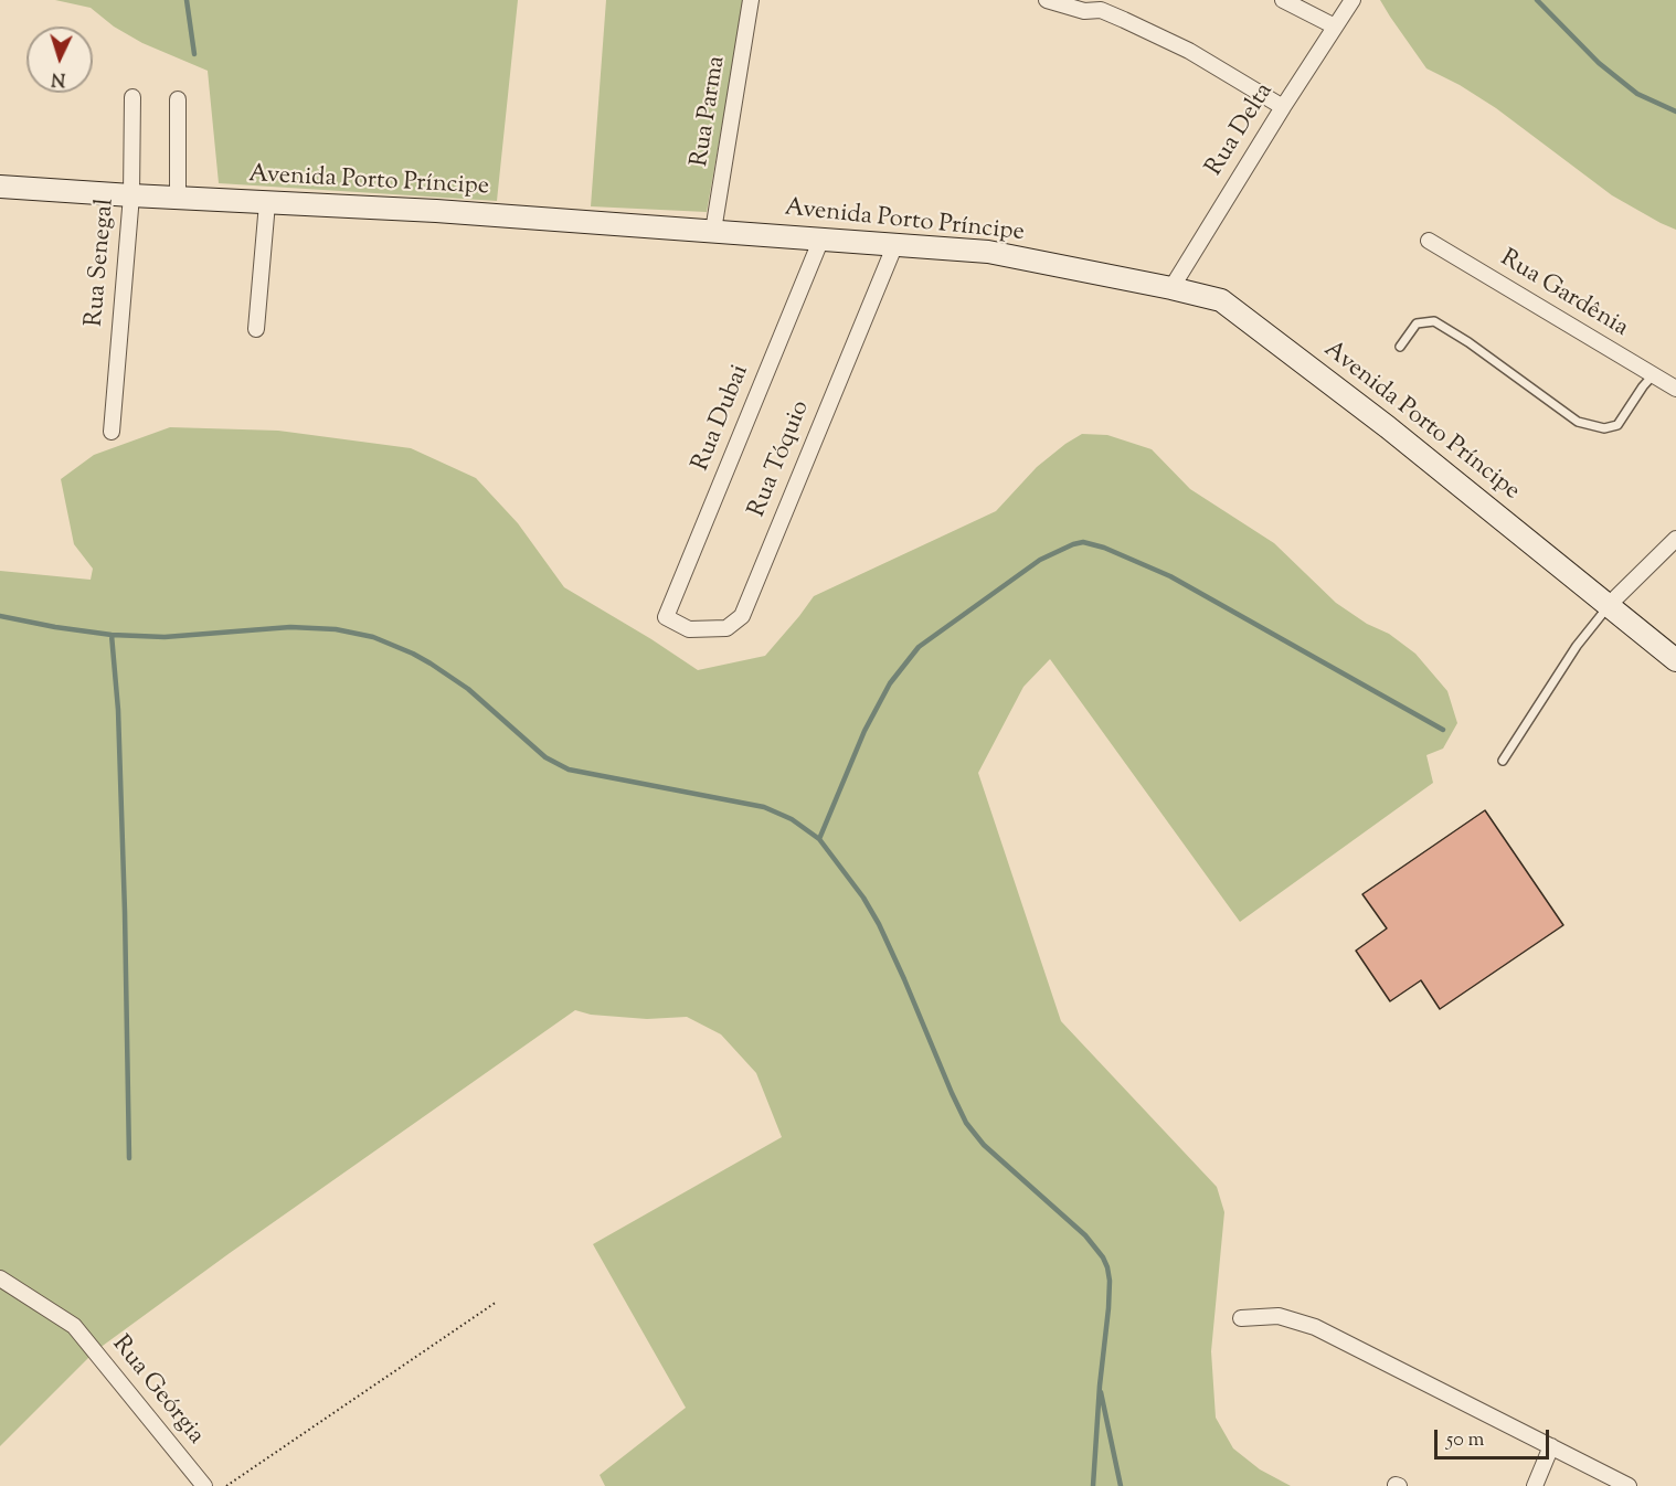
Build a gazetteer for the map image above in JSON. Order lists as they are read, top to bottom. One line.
{"streets":{"street":["Rua Parma","Rua Delta","Avenida Porto Príncipe","Rua Senegal","Rua Gardênia","Rua Dubai","Rua Tóquio","Rua Geórgia"]},"crossings":[["Rua Parma","Avenida Porto Príncipe"],["Rua Delta","Avenida Porto Príncipe"],["Avenida Porto Príncipe","Rua Senegal"],["Avenida Porto Príncipe","Rua Dubai"],["Avenida Porto Príncipe","Rua Tóquio"],["Rua Dubai","Rua Tóquio"]],"scale_bar":"50 m","north":"bottom"}
